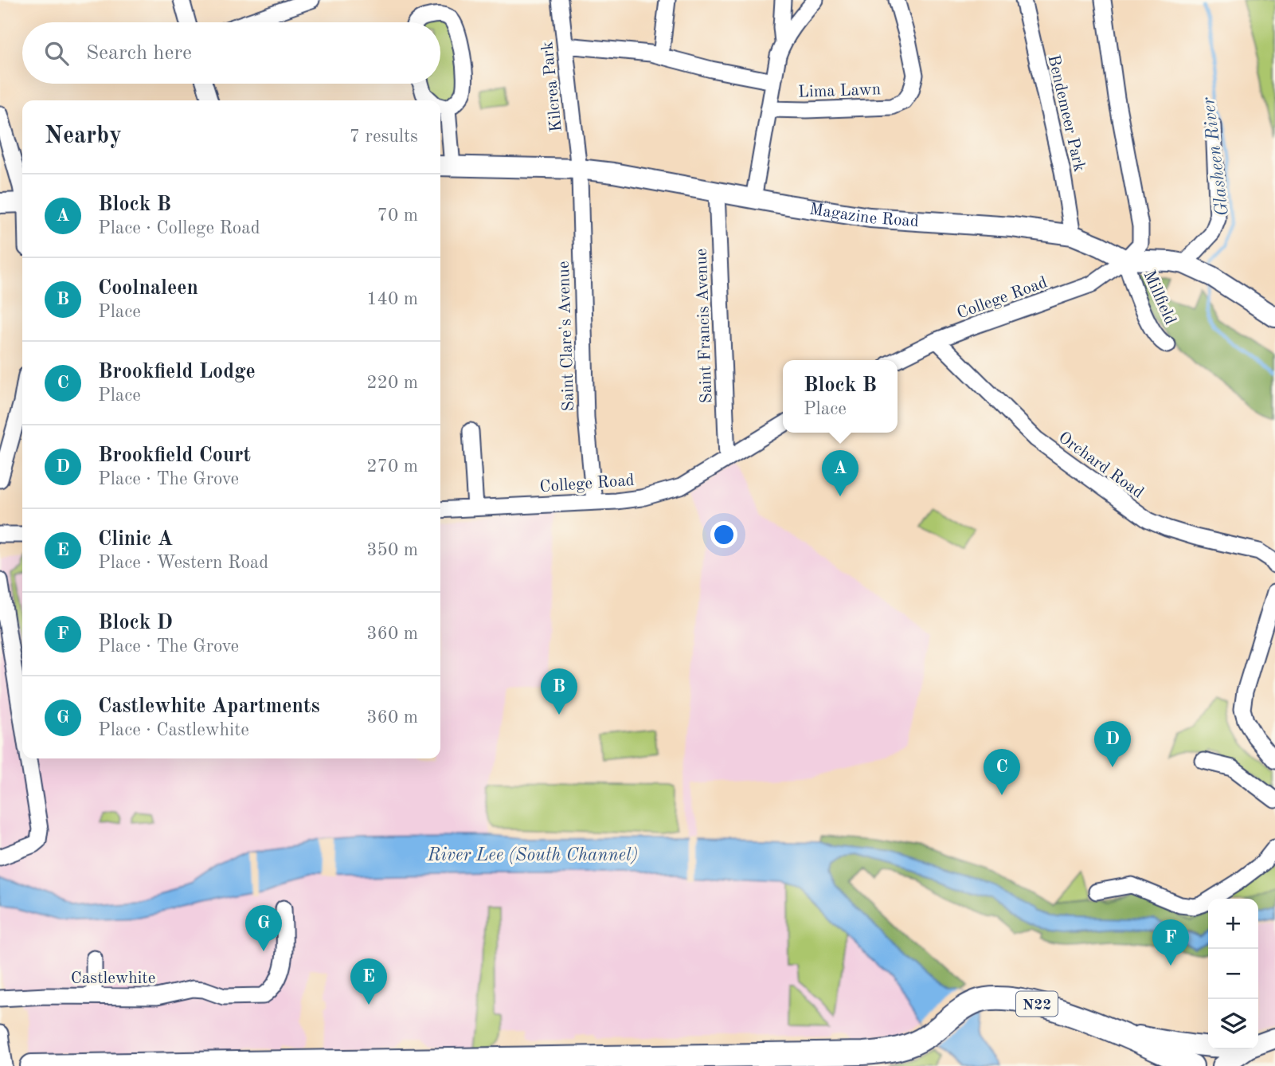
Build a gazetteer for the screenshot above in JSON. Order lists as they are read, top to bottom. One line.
{"streets":{"highway":["N22"],"main road":["Magazine Road"],"street":["Kilcrea Park","Lima Lawn","Bendemeer Park","College Road","Millfield","Saint Francis Avenue","Saint Clare's Avenue","Orchard Road","Castlewhite"]},"crossings":[["Kilcrea Park","Magazine Road"],["Kilcrea Park","Saint Clare's Avenue"],["Lima Lawn","Magazine Road"],["Bendemeer Park","Magazine Road"],["Magazine Road","College Road"],["Magazine Road","Millfield"],["Magazine Road","Saint Francis Avenue"],["Magazine Road","Saint Clare's Avenue"],["College Road","Millfield"],["College Road","Saint Francis Avenue"],["College Road","Saint Clare's Avenue"],["College Road","Orchard Road"]],"water":["Glasheen River","River Lee (South Channel)"],"page":{"search":"Search here","heading":["Nearby","7 results"],"list":[{"mark":"A","name":"Block B","note":"Place · College Road","value":"70 m"},{"mark":"B","name":"Coolnaleen","note":"Place","value":"140 m"},{"mark":"C","name":"Brookfield Lodge","note":"Place","value":"220 m"},{"mark":"D","name":"Brookfield Court","note":"Place · The Grove","value":"270 m"},{"mark":"E","name":"Clinic A","note":"Place · Western Road","value":"350 m"},{"mark":"F","name":"Block D","note":"Place · The Grove","value":"360 m"},{"mark":"G","name":"Castlewhite Apartments","note":"Place · Castlewhite","value":"360 m"}],"popup":["Block B","Place"],"pins":["A","B","D","C","G","F","E"],"map_buttons":["+","−"]}}
